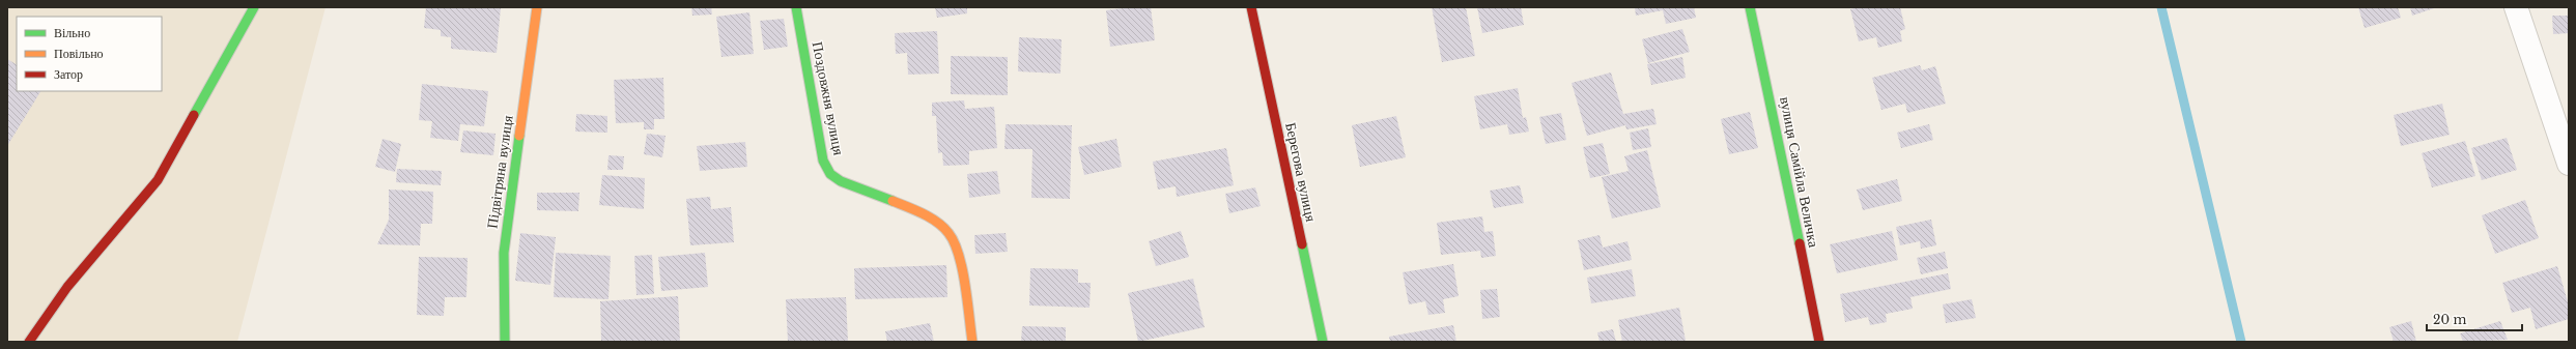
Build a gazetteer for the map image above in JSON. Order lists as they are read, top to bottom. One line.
{"streets":{"street":["Поздовжня вулиця","Підвітряна вулиця","Берегова вулиця","вулиця Самійла Величка"]},"legend":["Вільно","Повільно","Затор"],"scale_bar":"20 m"}
